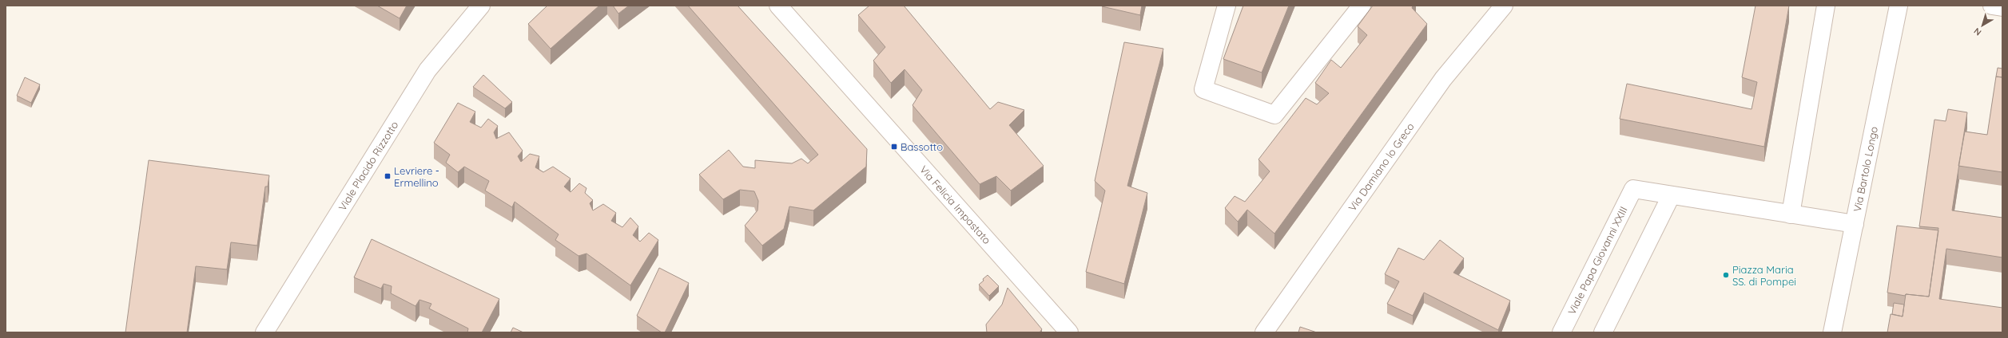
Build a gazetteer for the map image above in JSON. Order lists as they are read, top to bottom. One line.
{"streets":{"street":["Viale Placido Rizzotto","Via Damiano lo Greco","Via Bartolo Longo","Via Felicia Impastato","Viale Papa Giovanni XXIII"]},"places":{"transit":["Bassotto","Levriere - Ermellino"],"other":["Piazza Maria SS. di Pompei"]},"north":"bottom left"}
